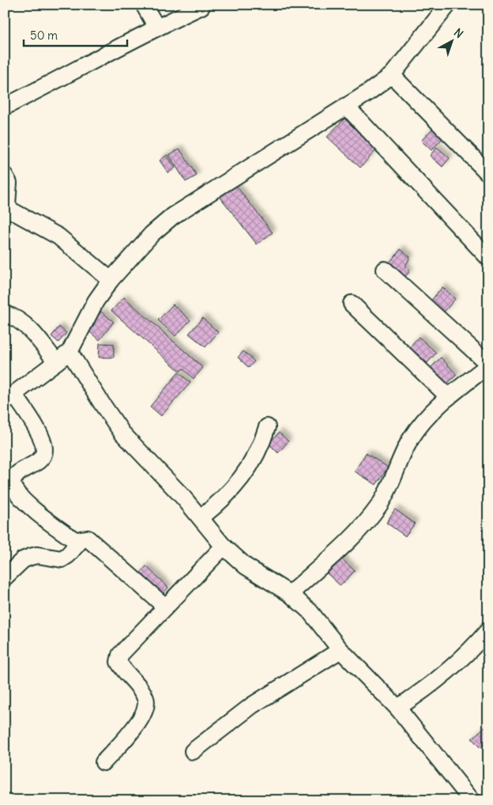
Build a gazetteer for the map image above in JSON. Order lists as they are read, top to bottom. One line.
{"scale_bar":"50 m","north":"top right"}
